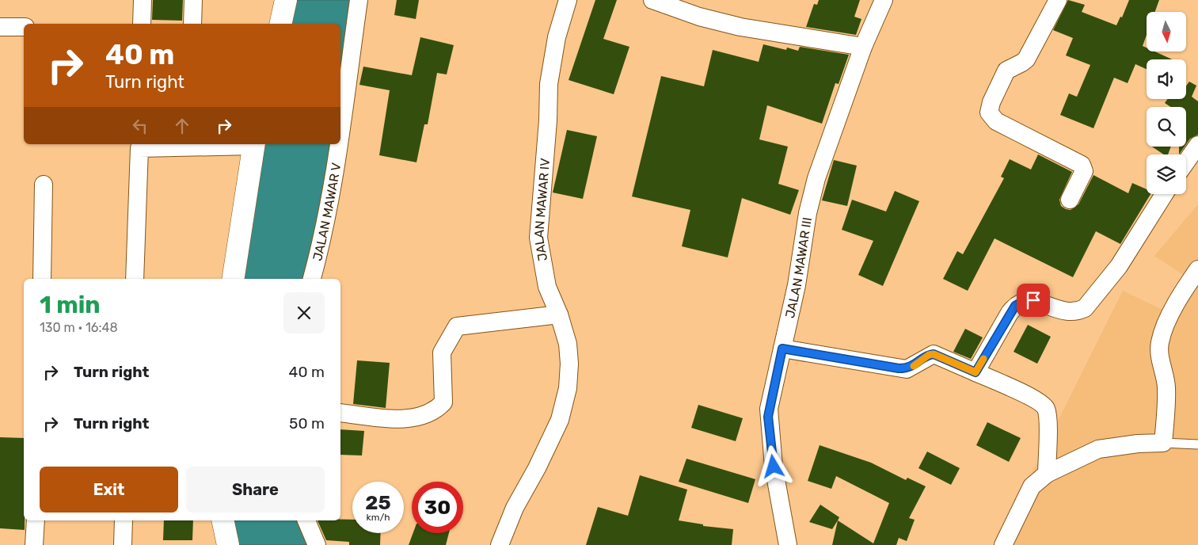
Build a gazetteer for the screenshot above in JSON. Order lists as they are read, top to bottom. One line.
{"streets":{"street":["JALAN MAWAR IV","JALAN MAWAR V","JALAN MAWAR III"]},"north":"bottom","page":{"turn":["40 m","Turn right"],"heading":["1 min","130 m · 16:48"],"list":[{"name":"Turn right","value":"40 m"},{"name":"Turn right","value":"50 m"}],"buttons":["Exit","Share"],"speed":"25 km/h","limit":"30"}}
